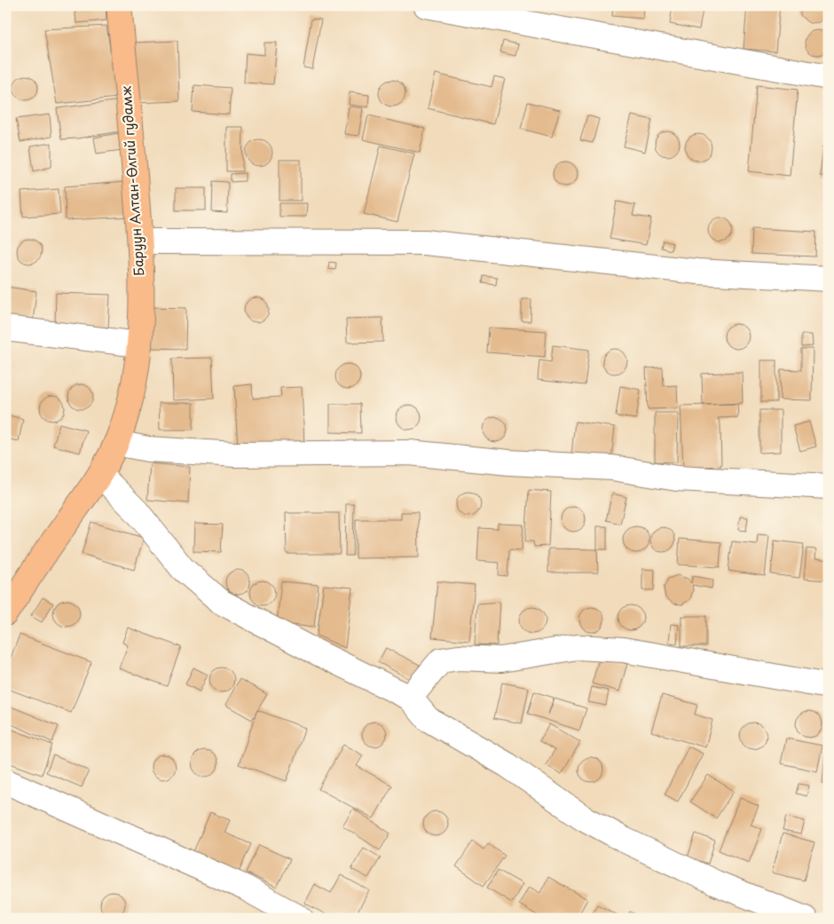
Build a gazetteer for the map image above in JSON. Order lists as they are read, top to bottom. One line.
{"streets":{"main road":["Баруун Алтан-Өлгий гудамж"]}}
